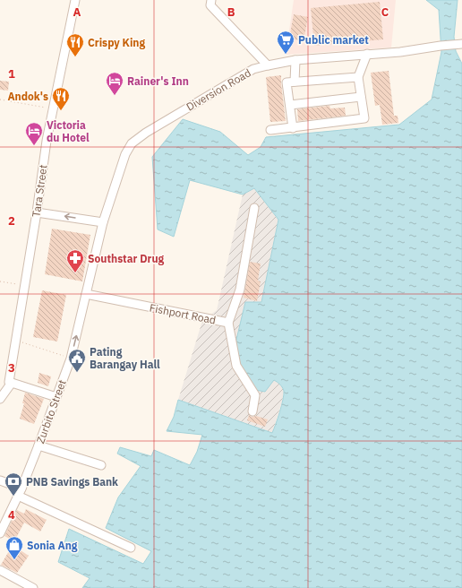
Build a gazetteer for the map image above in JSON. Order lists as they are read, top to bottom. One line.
{"streets":{"street":["Diversion Road","Tara Street","Fishport Road","Zurbito Street"]},"crossings":[["Diversion Road","Zurbito Street"],["Fishport Road","Zurbito Street"]],"places":{"supermarket":["Public market"],"restaurant":["Crispy King","Andok's"],"hotel":["Rainer's Inn","Victoria du Hotel"],"pharmacy":["Southstar Drug"],"public building":["Pating Barangay Hall"],"bank":["PNB Savings Bank"],"shop":["Sonia Ang"]},"grid":{"columns":["A","B","C"],"rows":["1","2","3","4"]}}
